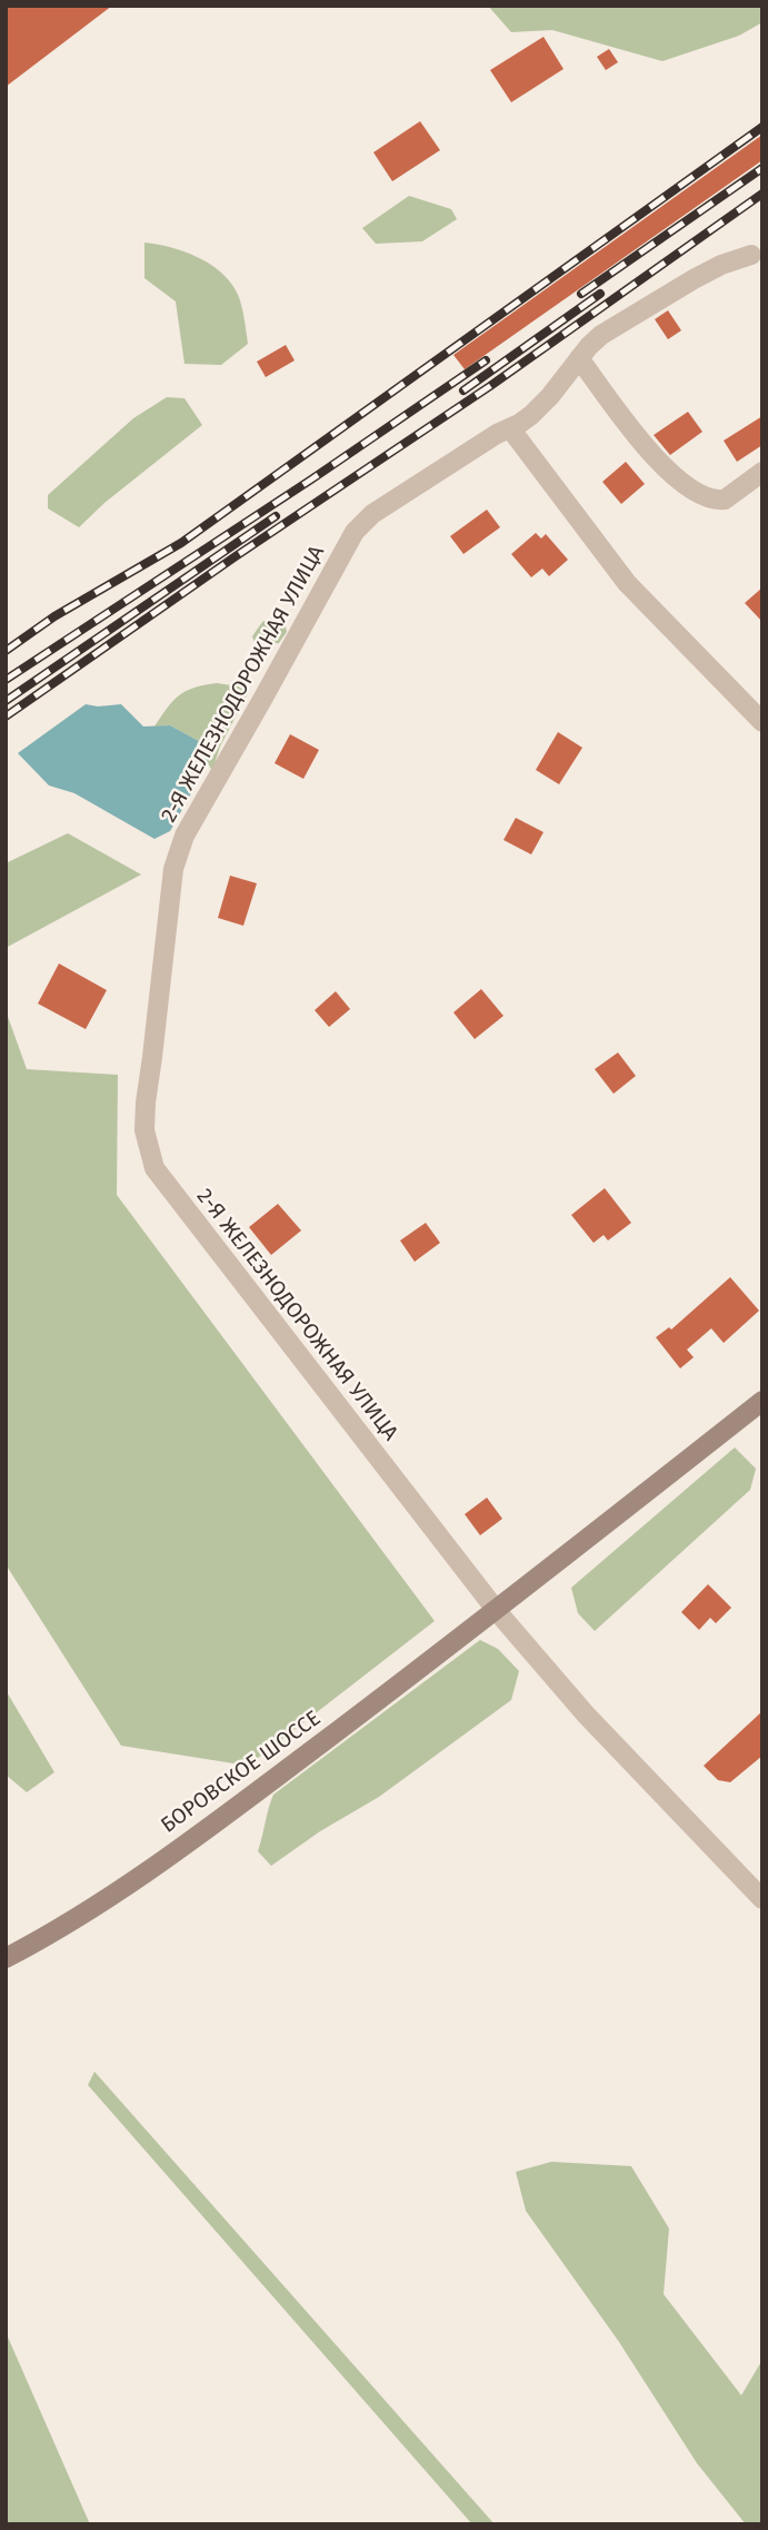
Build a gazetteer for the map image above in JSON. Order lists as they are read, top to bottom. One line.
{"streets":{"main road":["БОРОВСКОЕ ШОССЕ"],"street":["2-Я ЖЕЛЕЗНОДОРОЖНАЯ УЛИЦА"]},"crossings":[["2-Я ЖЕЛЕЗНОДОРОЖНАЯ УЛИЦА","БОРОВСКОЕ ШОССЕ"]]}
